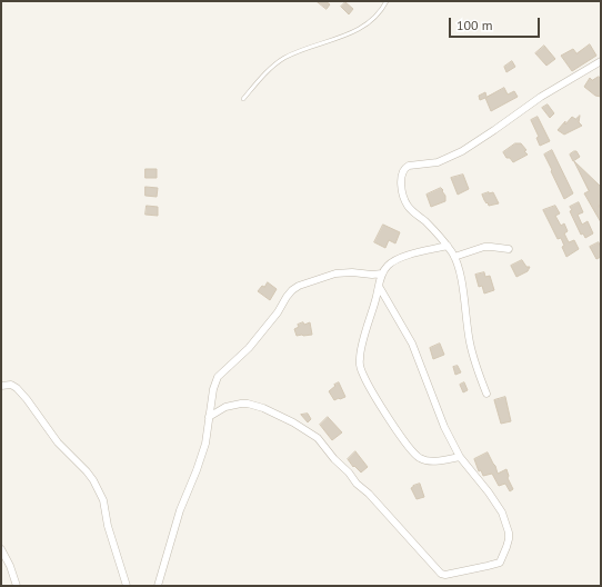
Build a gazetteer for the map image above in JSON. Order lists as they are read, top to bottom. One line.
{"scale_bar":"100 m"}
